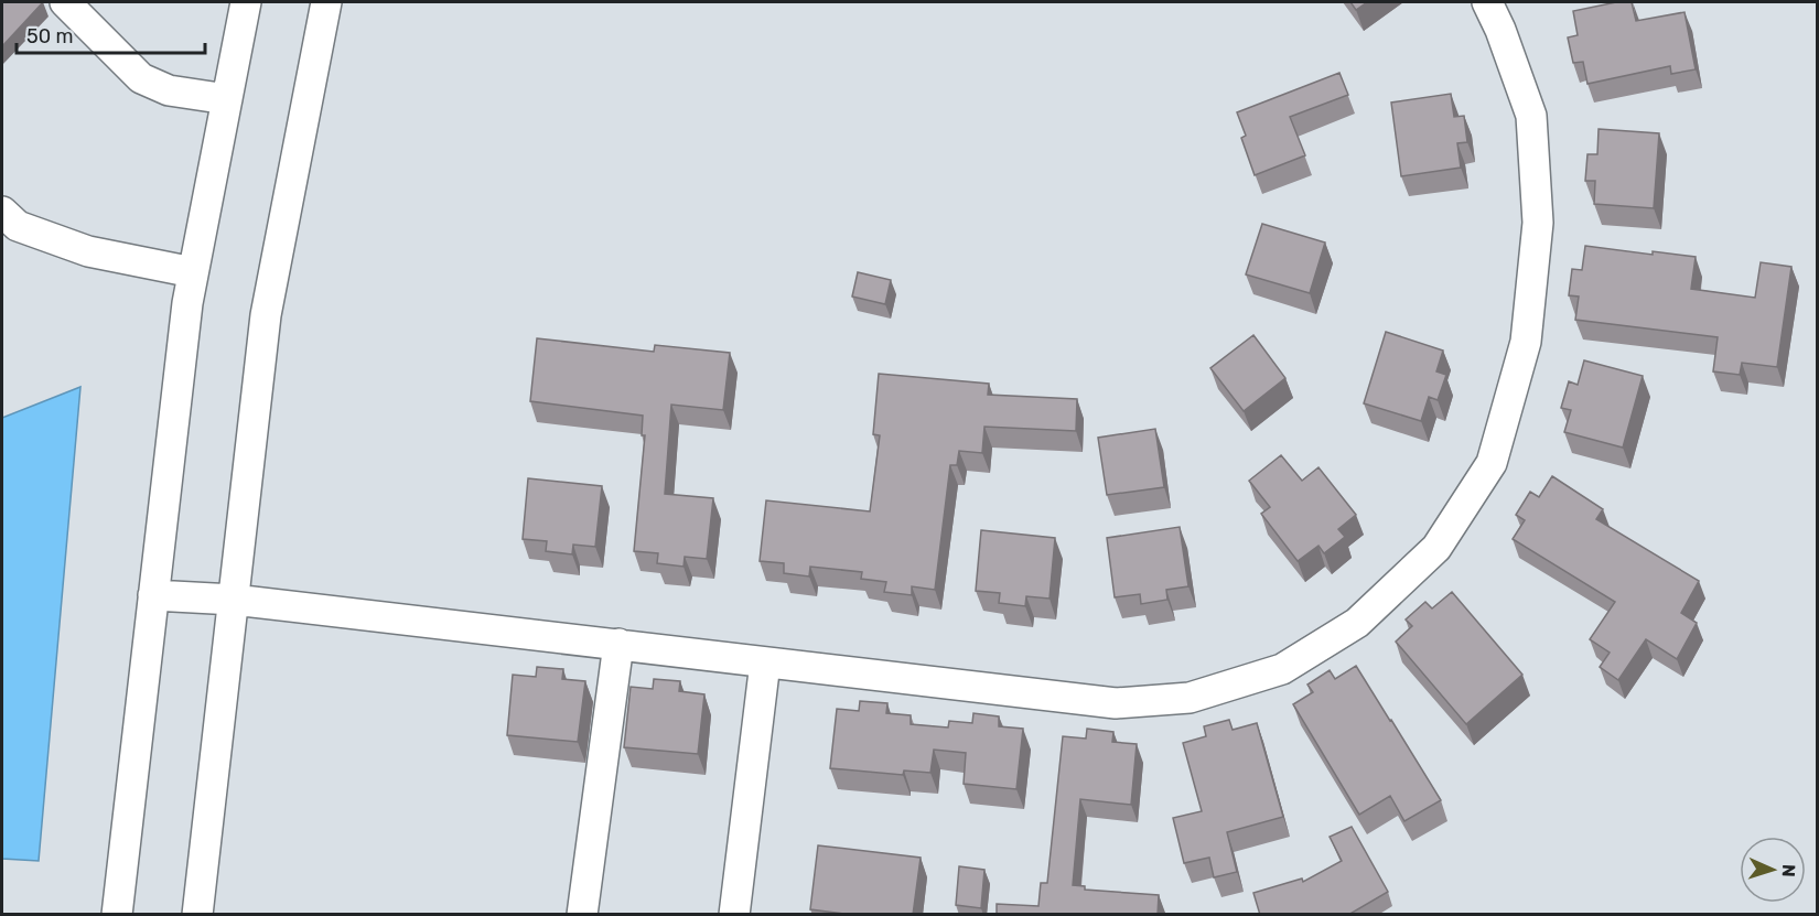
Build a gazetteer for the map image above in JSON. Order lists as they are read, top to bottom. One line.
{"scale_bar":"50 m","north":"right"}
